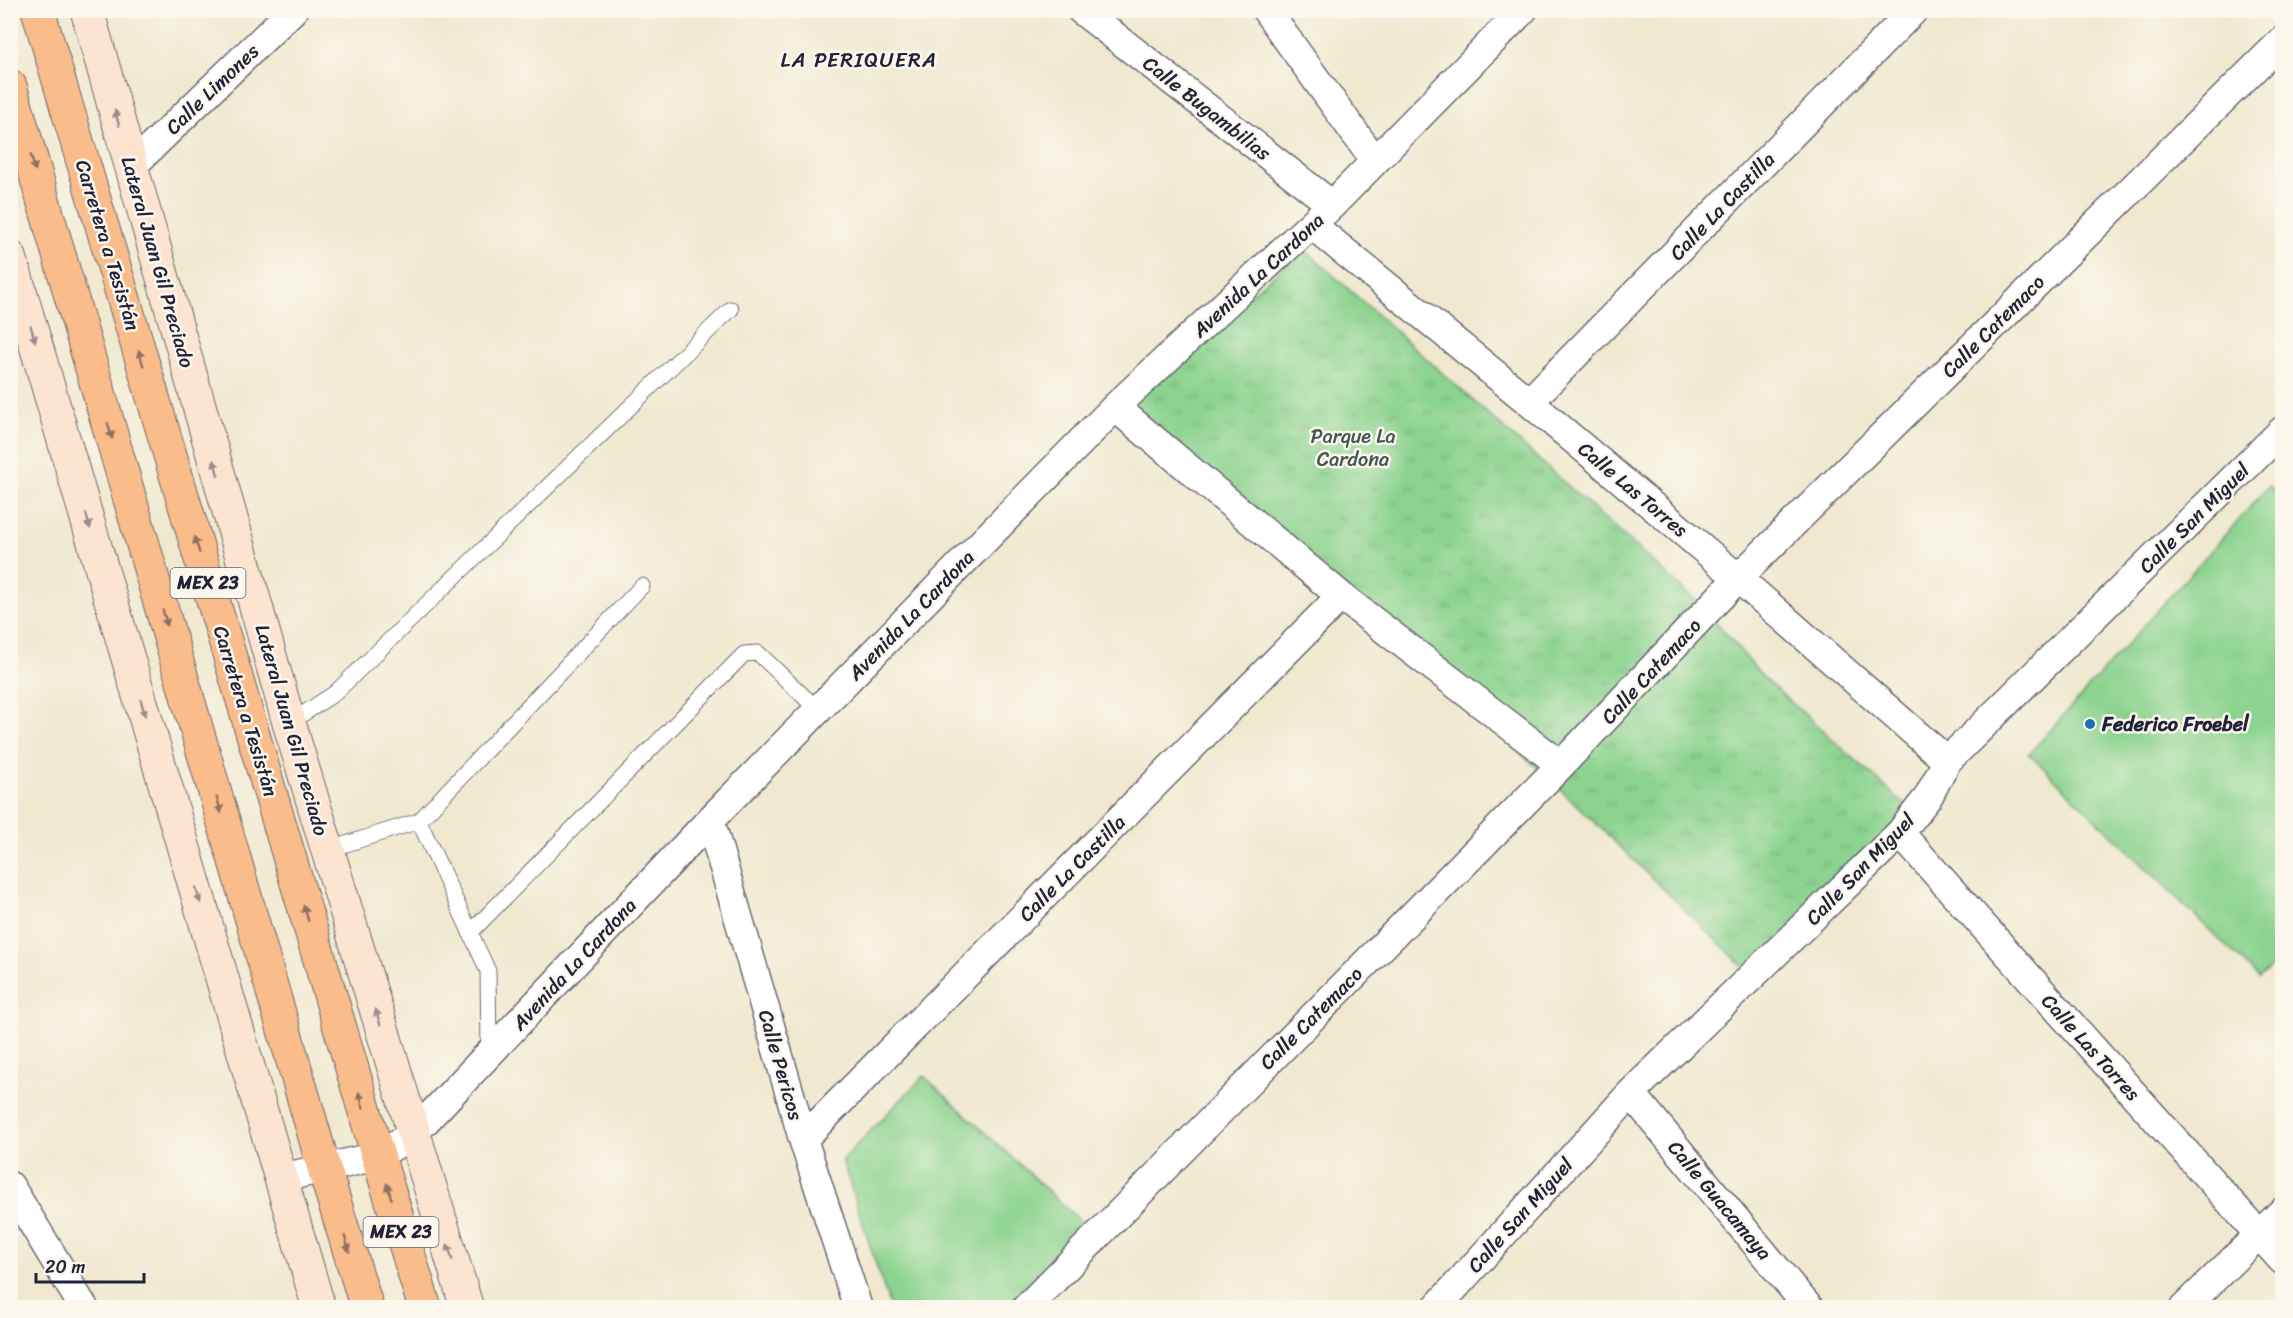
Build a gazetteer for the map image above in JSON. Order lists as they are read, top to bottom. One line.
{"streets":{"main road":["Carretera a Tesistán","Lateral Juan Gil Preciado","MEX 23"],"street":["Calle Limones","Calle Bugambilias","Calle La Castilla","Avenida La Cardona","Calle Catemaco","Calle Las Torres","Calle San Miguel","Calle Pericos","Calle Guacamaya"]},"crossings":[["Calle Limones","Lateral Juan Gil Preciado"],["Calle Bugambilias","Avenida La Cardona"],["Calle La Castilla","Calle Las Torres"],["Calle La Castilla","Calle Pericos"],["Carretera a Tesistán","Avenida La Cardona"],["Lateral Juan Gil Preciado","Avenida La Cardona"],["Avenida La Cardona","Calle Las Torres"],["Avenida La Cardona","MEX 23"],["Avenida La Cardona","Calle Pericos"],["Calle Catemaco","Calle Las Torres"],["Calle Las Torres","Calle San Miguel"],["Calle San Miguel","Calle Guacamaya"]],"districts":["LA PERIQUERA"],"parks":["Parque La Cardona"],"places":["Federico Froebel"],"scale_bar":"20 m"}
